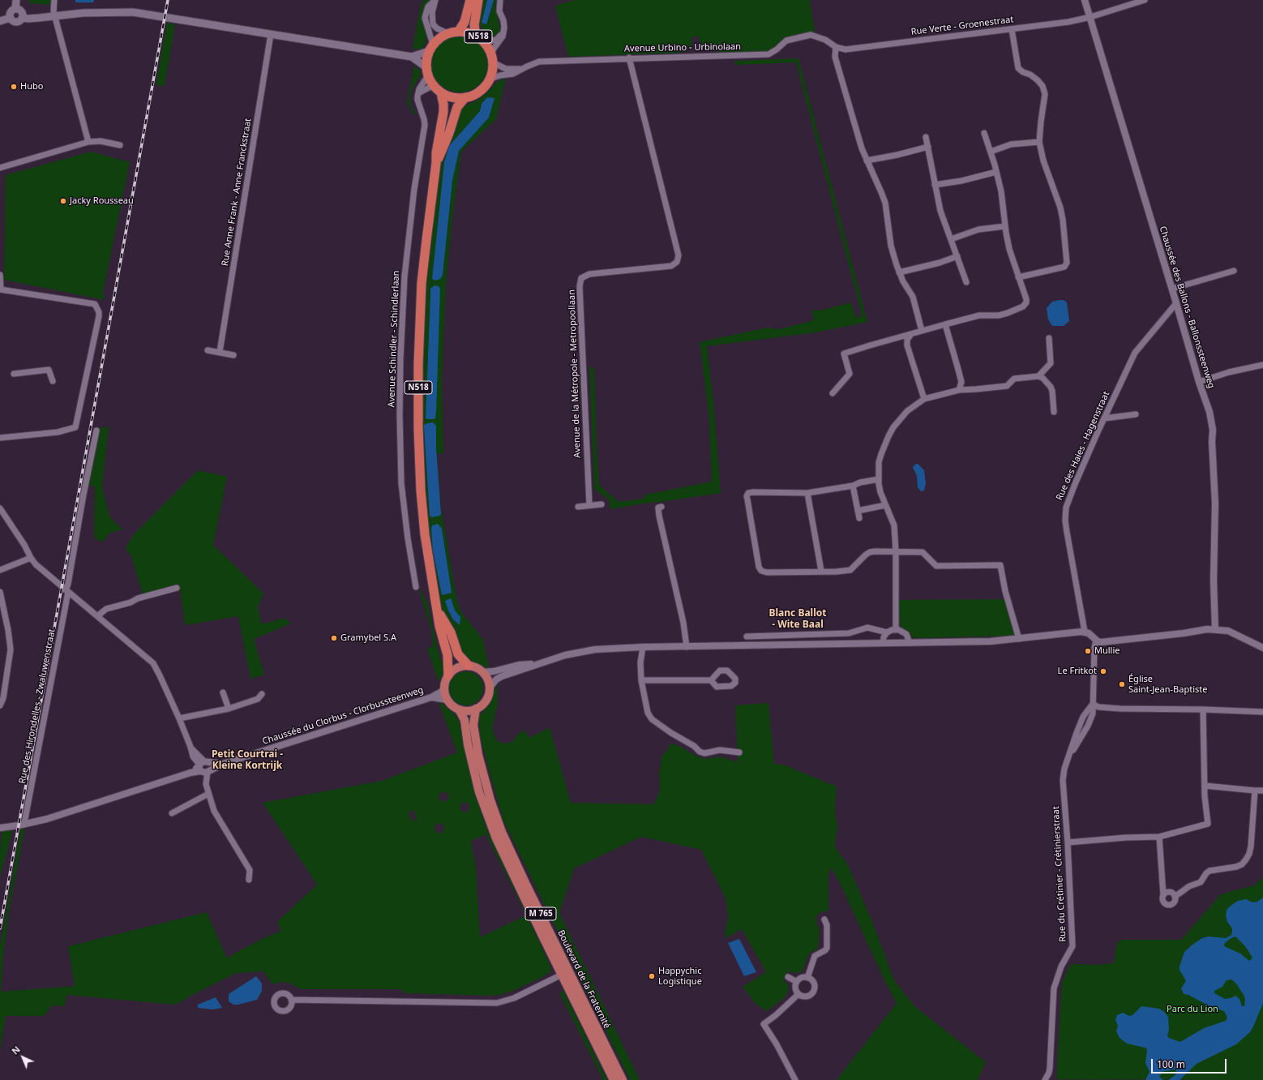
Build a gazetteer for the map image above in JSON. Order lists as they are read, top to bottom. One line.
{"streets":{"highway":["N518"],"main road":["M 765","Boulevard de la Fraternité"],"street":["Rue Verte - Groenestraat","Avenue Urbino - Urbinolaan","Rue Anne Frank - Anne Franckstraat","Chaussée des Ballons - Ballonssteenweg","Avenue Schindler - Schindlerlaan","Avenue de la Métropole - Metropoollaan","Rue des Haies - Hagenstraat","Rue des Hirondelles - Zwaluwenstraat","Chaussée du Clorbus - Clorbussteenweg","Rue du Crétinier - Crétinierstraat"]},"crossings":[["Rue Verte - Groenestraat","Avenue Urbino - Urbinolaan"],["Rue Verte - Groenestraat","Chaussée des Ballons - Ballonssteenweg"],["N518","Avenue Urbino - Urbinolaan"],["N518","Chaussée du Clorbus - Clorbussteenweg"],["Avenue Urbino - Urbinolaan","Avenue de la Métropole - Metropoollaan"],["Chaussée des Ballons - Ballonssteenweg","Rue des Haies - Hagenstraat"],["Rue des Hirondelles - Zwaluwenstraat","Chaussée du Clorbus - Clorbussteenweg"]],"districts":["Blanc Ballot - Wite Baal","Petit Courtrai - Kleine Kortrijk"],"parks":["Parc du Lion"],"places":["Hubo","Jacky Rousseau","Gramybel S.A","Mullie","Le Fritkot","Église Saint-Jean-Baptiste","Happychic Logistique"],"scale_bar":"100 m","north":"top left"}
